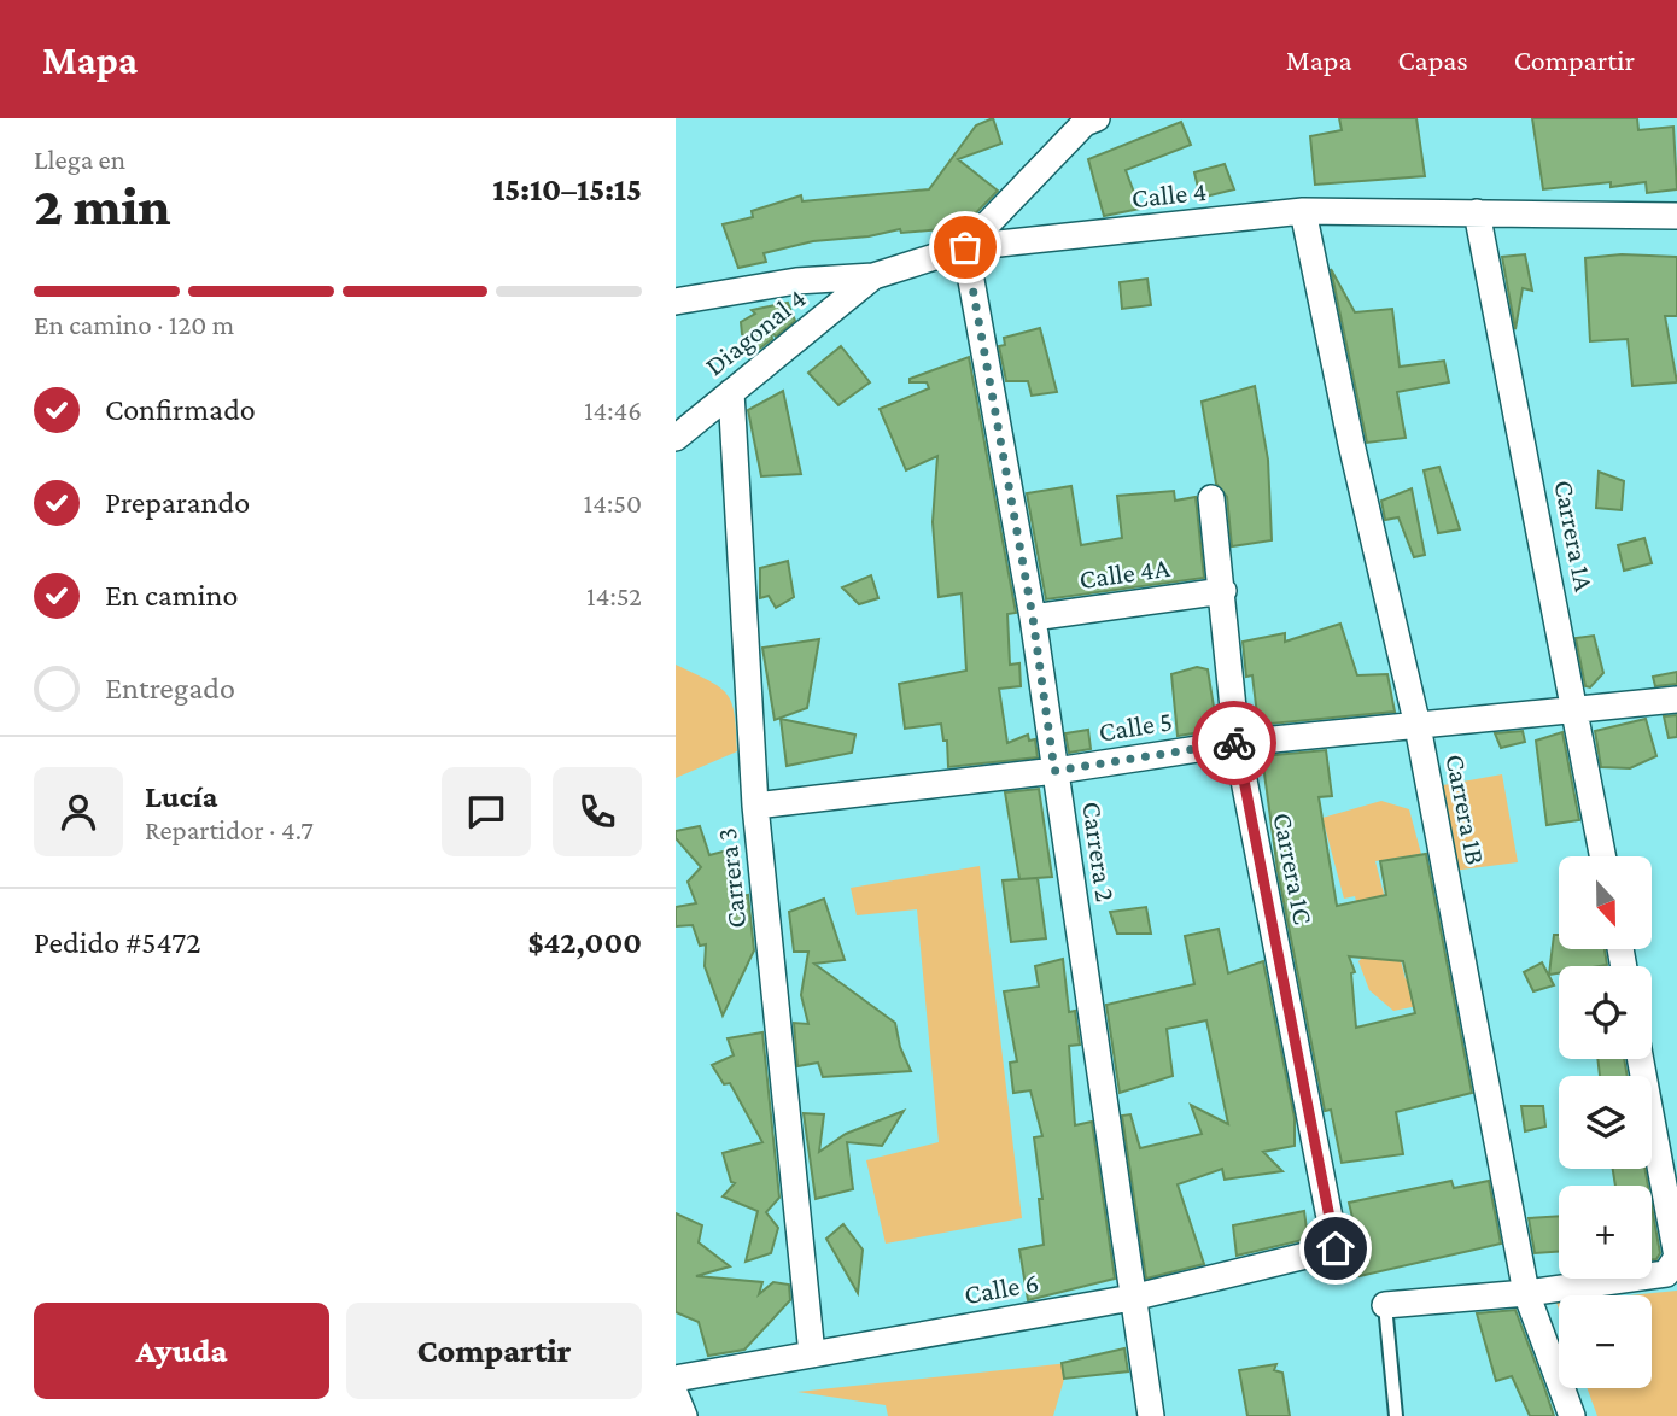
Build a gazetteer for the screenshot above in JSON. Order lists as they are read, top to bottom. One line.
{"streets":{"street":["Calle 4","Diagonal 4","Carrera 1A","Calle 4A","Calle 5","Carrera 1B","Carrera 2","Carrera 1C","Carrera 3","Calle 6"]},"crossings":[["Calle 4","Diagonal 4"],["Calle 4","Carrera 1A"],["Calle 4","Carrera 1B"],["Calle 4","Carrera 2"],["Diagonal 4","Carrera 3"],["Carrera 1A","Calle 5"],["Calle 4A","Carrera 2"],["Calle 4A","Carrera 1C"],["Calle 5","Carrera 1B"],["Calle 5","Carrera 2"],["Calle 5","Carrera 1C"],["Calle 5","Carrera 3"],["Carrera 2","Calle 6"],["Carrera 1C","Calle 6"],["Carrera 3","Calle 6"]],"north":"bottom","page":{"header":"Mapa","nav":["Mapa","Capas","Compartir"],"heading":["2 min","Llega en","15:10–15:15"],"panel":["Lucía","Repartidor · 4.7","Pedido #5472","$42,000"],"bar":"En camino · 120 m","list":[["Confirmado","14:46"],["Preparando","14:50"],["En camino","14:52"],"Entregado"],"map_buttons":["+","−"],"buttons":["Ayuda","Compartir"]}}
